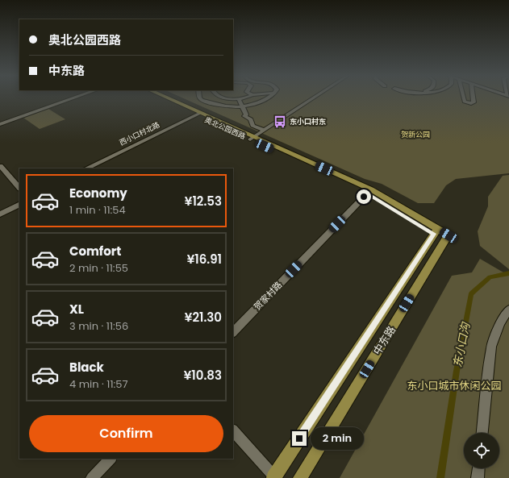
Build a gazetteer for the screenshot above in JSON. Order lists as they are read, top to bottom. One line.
{"streets":{"main road":["奥北公园西路","中东路"],"street":["西小口村北路","贺家村路"]},"crossings":[["奥北公园西路","西小口村北路"],["奥北公园西路","贺家村路"],["奥北公园西路","中东路"]],"water":["东小口沟"],"parks":["贺新公园","东小口城市休闲公园"],"places":{"bus stop":["东小口村东"]},"page":{"banner":["奥北公园西路","中东路"],"list":[{"name":"Economy","note":"1 min · 11:54","value":"¥12.53"},{"name":"Comfort","note":"2 min · 11:55","value":"¥16.91"},{"name":"XL","note":"3 min · 11:56","value":"¥21.30"},{"name":"Black","note":"4 min · 11:57","value":"¥10.83"}],"buttons":"Confirm","bubble":"2 min"}}
